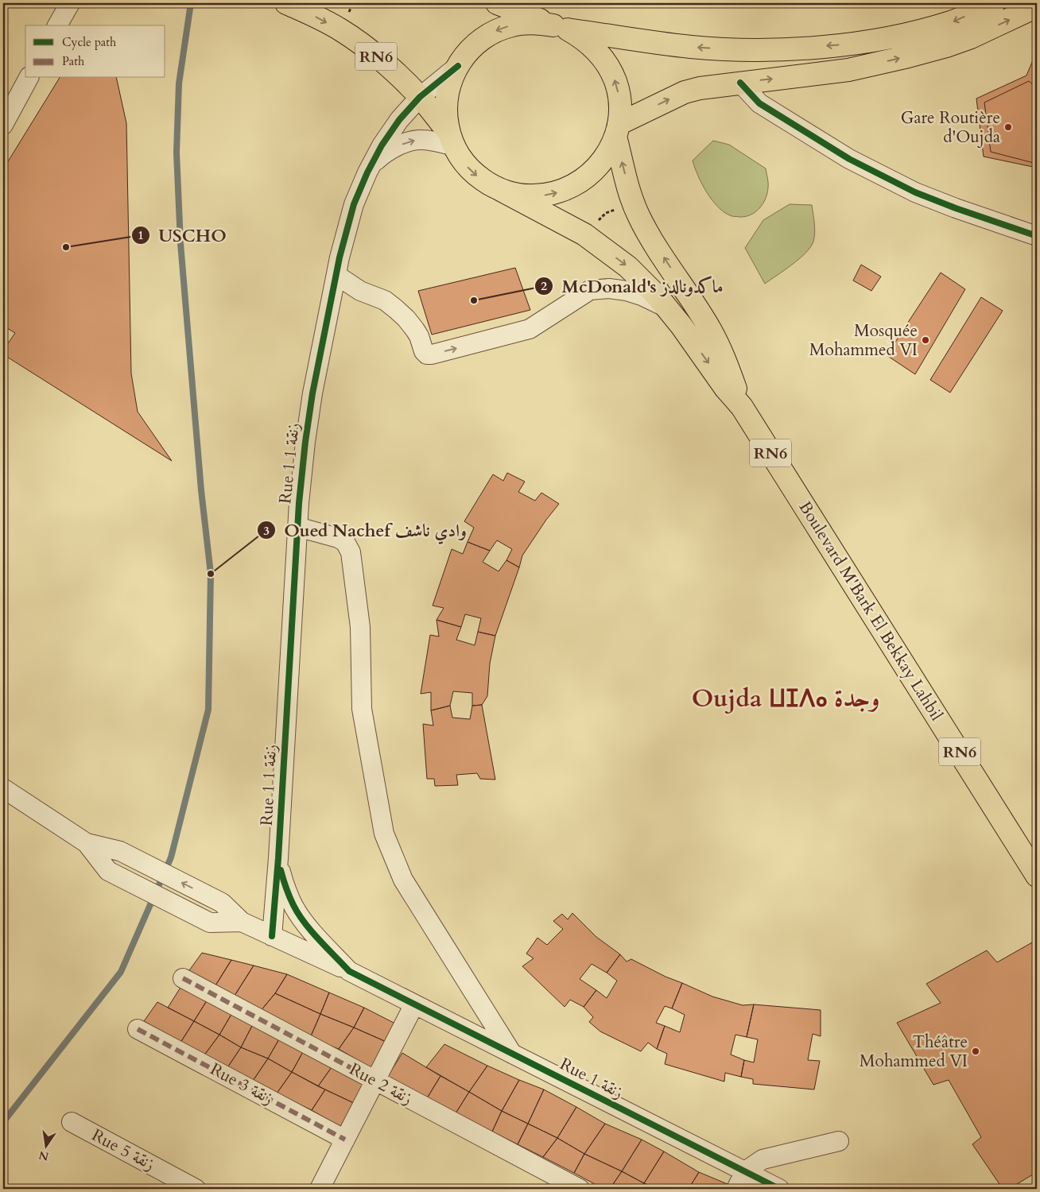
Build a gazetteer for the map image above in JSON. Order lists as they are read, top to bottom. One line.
{"streets":{"main road":["RN6","Boulevard M'Bark El Bekkay Lahbil"],"street":["Rue 1 زنقة 1","Rue زنقة 1","Rue 3 زنقة","Rue 2 زنقة","Rue 5 زنقة"]},"crossings":[["RN6","Boulevard M'Bark El Bekkay Lahbil"],["Rue 1 زنقة 1","Rue زنقة 1"]],"districts":["Oujda ⵡⵊⴷⴰ وجدة"],"places":["Gare Routière d'Oujda","USCHO","McDonald's ماكدونالدز","Mosquée Mohammed VI","Oued Nachef وادي ناشف","Théâtre Mohammed VI"],"legend":["Cycle path","Path"],"north":"bottom"}
